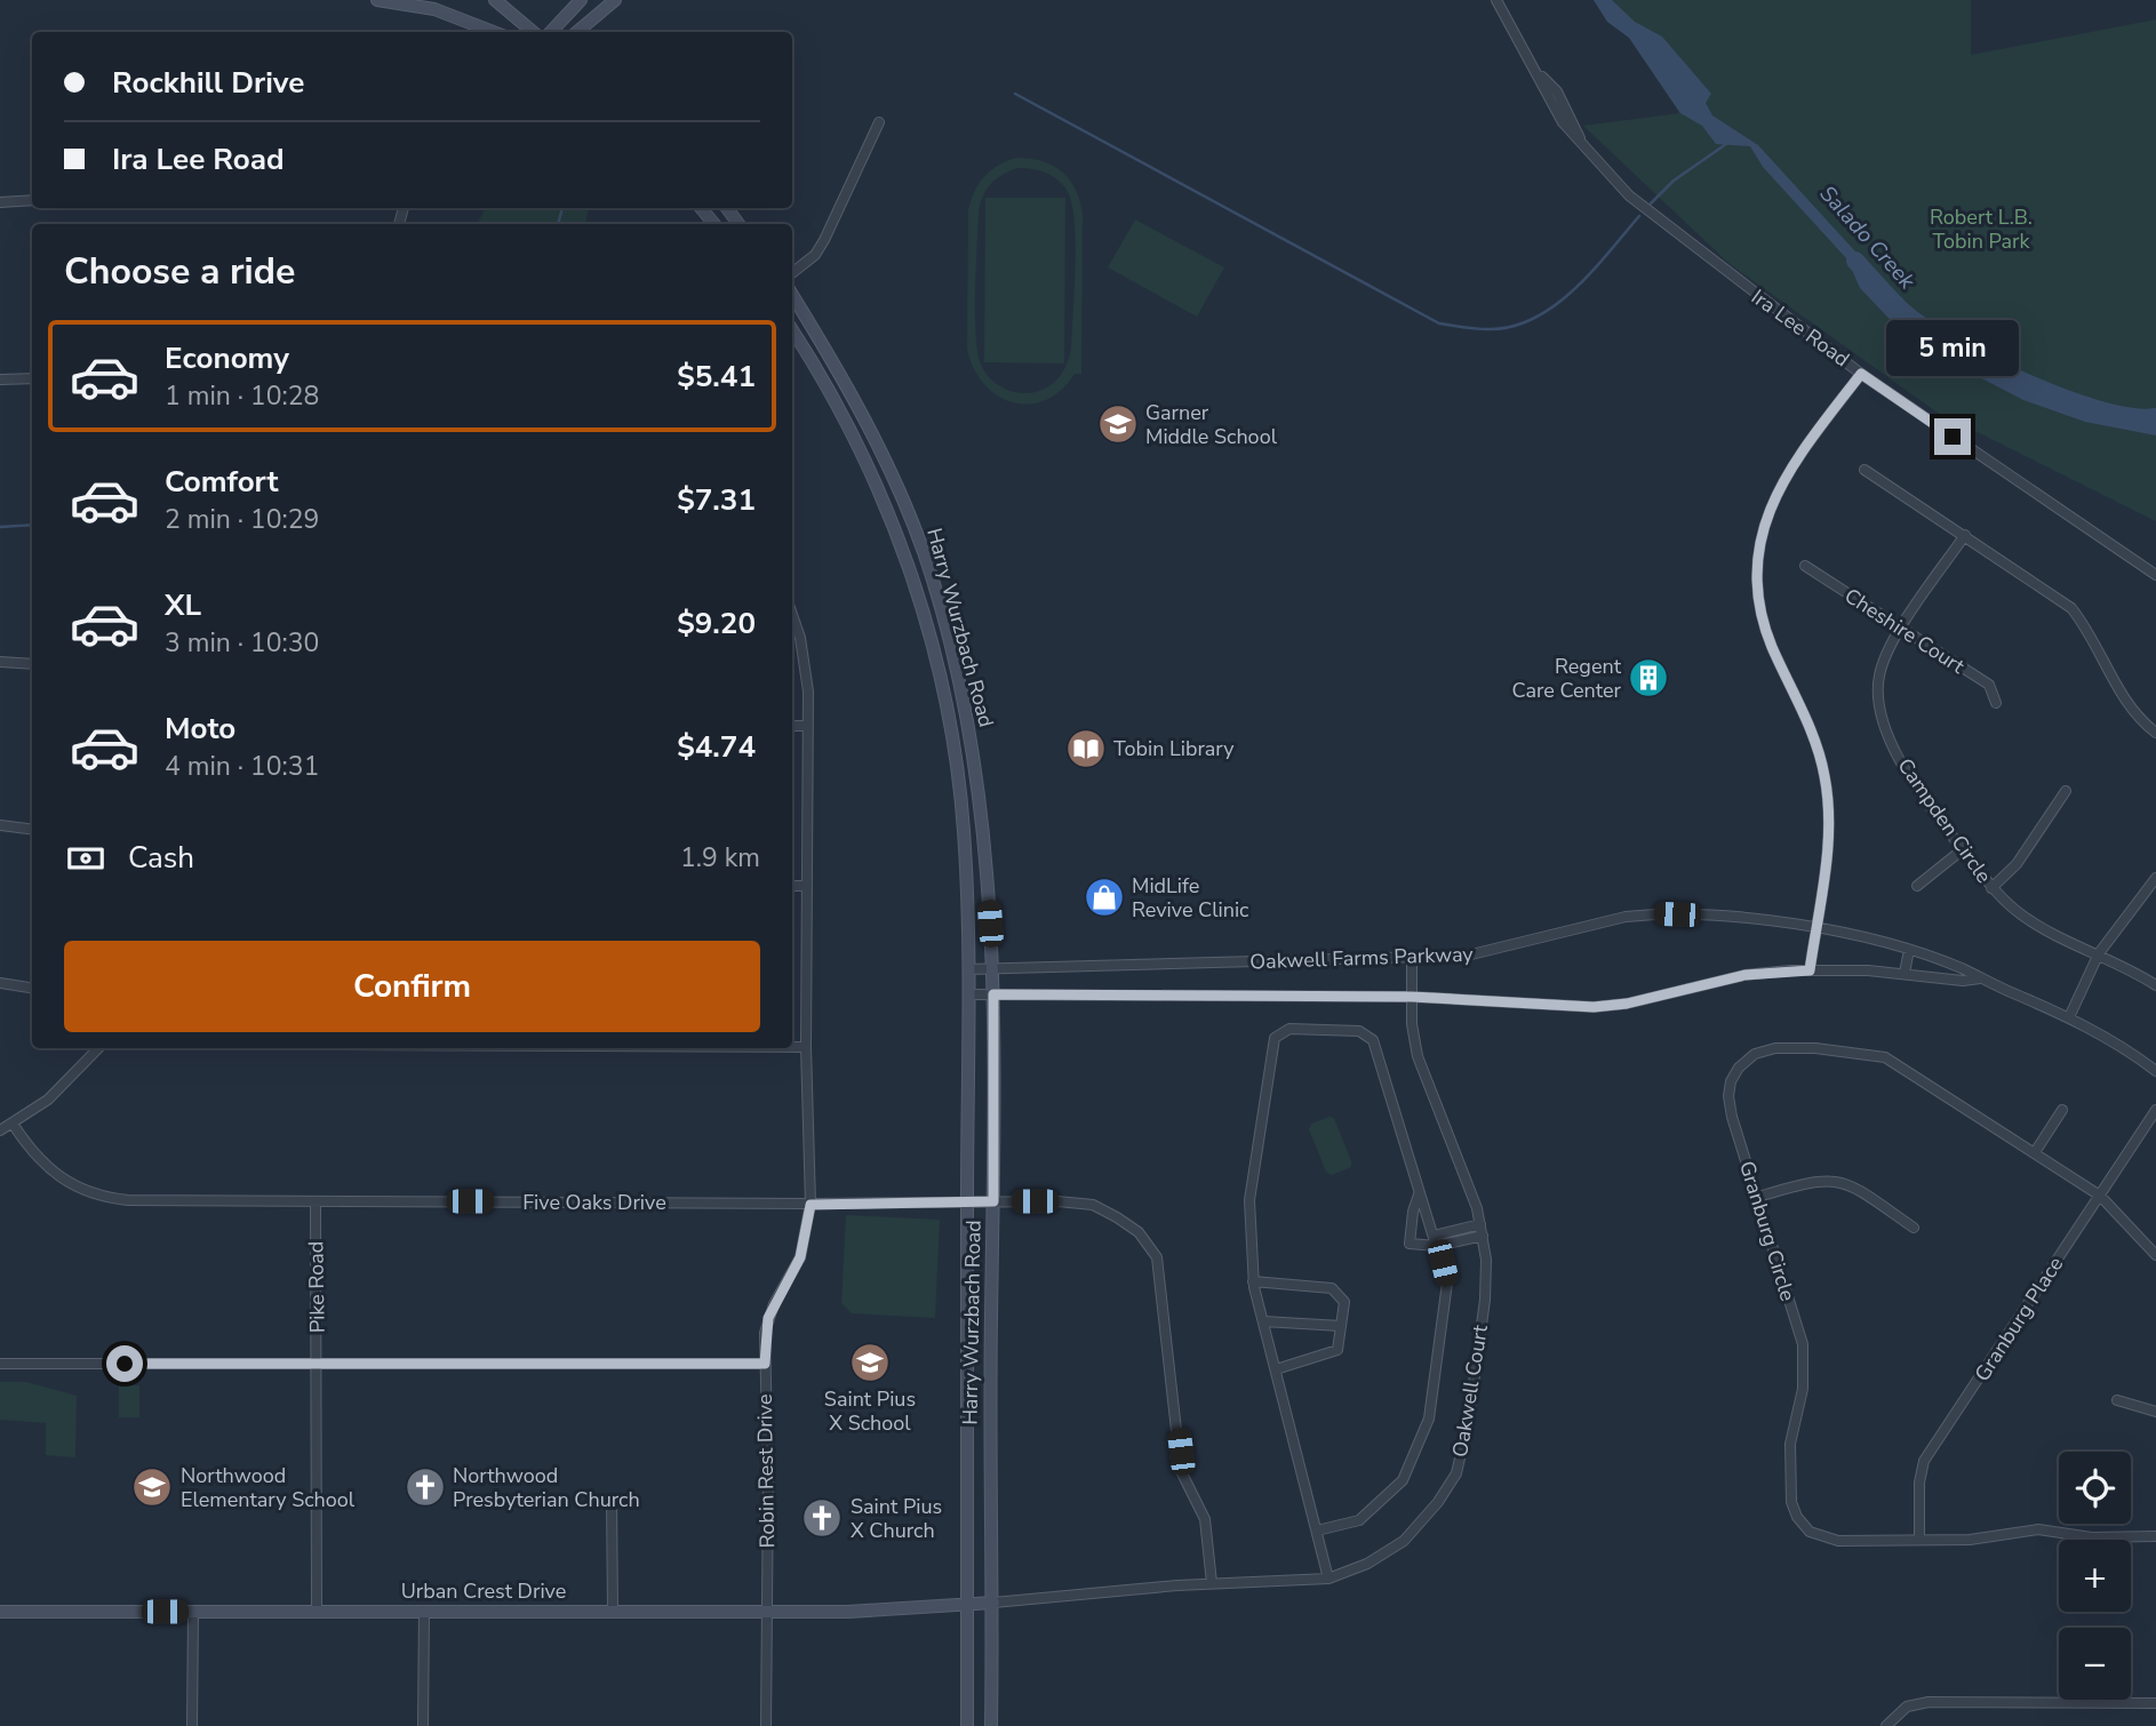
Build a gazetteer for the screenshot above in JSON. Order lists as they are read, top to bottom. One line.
{"streets":{"main road":["Harry Wurzbach Road","Urban Crest Drive"],"street":["Ira Lee Road","Cheshire Court","Campden Circle","Oakwell Farms Parkway","Five Oaks Drive","Granburg Circle","Pike Road","Granburg Place","Oakwell Court","Robin Rest Drive"]},"crossings":[["Harry Wurzbach Road","Oakwell Farms Parkway"],["Harry Wurzbach Road","Five Oaks Drive"],["Harry Wurzbach Road","Oakwell Court"],["Harry Wurzbach Road","Urban Crest Drive"],["Cheshire Court","Campden Circle"],["Oakwell Farms Parkway","Oakwell Court"],["Five Oaks Drive","Pike Road"],["Five Oaks Drive","Oakwell Court"],["Five Oaks Drive","Robin Rest Drive"],["Granburg Circle","Granburg Place"],["Pike Road","Urban Crest Drive"],["Oakwell Court","Urban Crest Drive"],["Robin Rest Drive","Urban Crest Drive"]],"water":["Salado Creek"],"parks":["Robert L.B. Tobin Park"],"places":{"school or university":["Garner Middle School","Saint Pius X School","Northwood Elementary School"],"building":["Regent Care Center"],"library":["Tobin Library"],"shop":["MidLife Revive Clinic"],"church":["Northwood Presbyterian Church","Saint Pius X Church"]},"page":{"banner":["Rockhill Drive","Ira Lee Road"],"heading":"Choose a ride","bubble":"5 min","list":[{"name":"Economy","note":"1 min · 10:28","value":"$5.41"},{"name":"Comfort","note":"2 min · 10:29","value":"$7.31"},{"name":"XL","note":"3 min · 10:30","value":"$9.20"},{"name":"Moto","note":"4 min · 10:31","value":"$4.74"}],"pay":["Cash","1.9 km"],"buttons":"Confirm","map_buttons":["+","−"]}}
